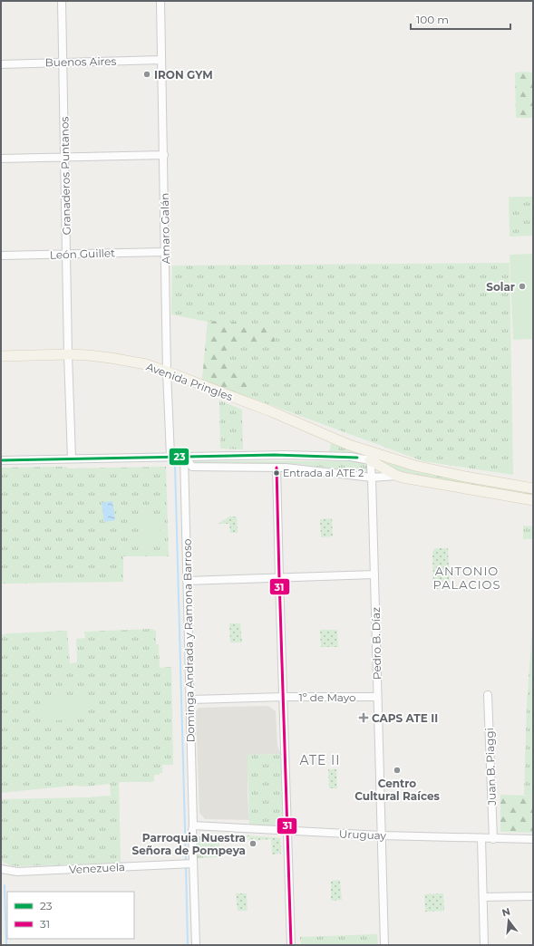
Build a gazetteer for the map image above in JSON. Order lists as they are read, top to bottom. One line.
{"streets":{"main road":["Avenida Pringles"],"street":["Buenos Aires","Granaderos Puntanos","Amaro Galán","León Guillet","Dominga Andrada y Ramona Barroso","Pedro B. Díaz","1º de Mayo","Juan B. Piaggi","Uruguay","Venezuela"]},"crossings":[["Buenos Aires","Granaderos Puntanos"],["Buenos Aires","Amaro Galán"],["Granaderos Puntanos","León Guillet"],["Granaderos Puntanos","Avenida Pringles"],["Amaro Galán","León Guillet"],["Amaro Galán","Avenida Pringles"],["Avenida Pringles","Pedro B. Díaz"],["Dominga Andrada y Ramona Barroso","1º de Mayo"],["Dominga Andrada y Ramona Barroso","Uruguay"],["Dominga Andrada y Ramona Barroso","Venezuela"],["Pedro B. Díaz","1º de Mayo"],["Pedro B. Díaz","Uruguay"],["Juan B. Piaggi","Uruguay"]],"districts":["ANTONIO PALACIOS","ATE II"],"places":{"other":["IRON GYM","Solar","Entrada al ATE 2","Centro Cultural Raíces","Parroquia Nuestra Señora de Pompeya"],"health":["CAPS ATE II"]},"lines":["transit line 23","transit line 31"],"legend":["23","31"],"scale_bar":"100 m","north":"top"}
